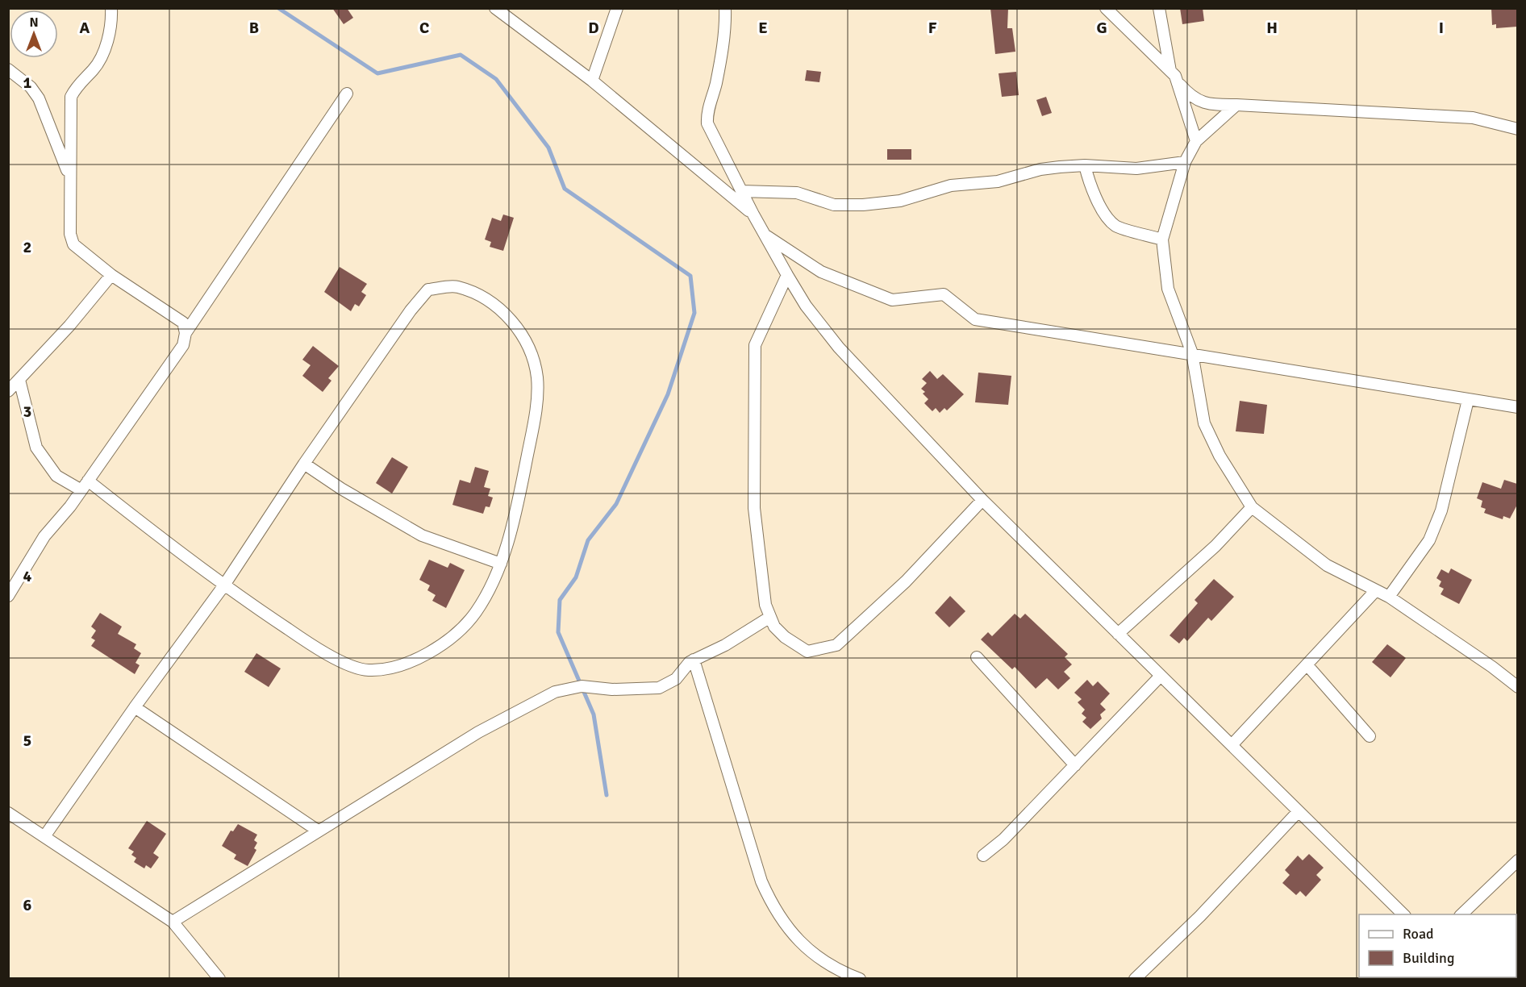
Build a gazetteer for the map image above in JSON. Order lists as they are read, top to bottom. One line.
{"legend":["Road","Building"],"north":"top","grid":{"columns":["A","B","C","D","E","F","G","H","I"],"rows":["1","2","3","4","5","6"]}}
